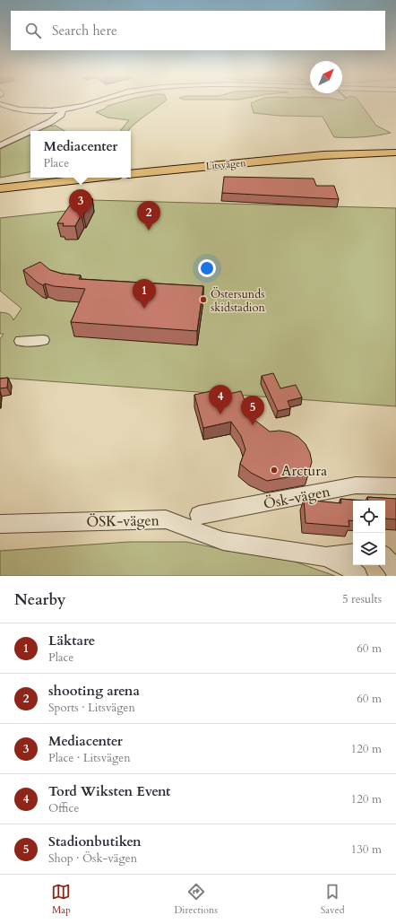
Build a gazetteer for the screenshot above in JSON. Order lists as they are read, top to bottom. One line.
{"streets":{"main road":["Litsvägen"],"street":["Ösk-vägen","ÖSK-vägen"]},"places":["Östersunds skidstadion","Arctura"],"north":"top right","page":{"search":"Search here","popup":["Mediacenter","Place"],"pins":["3","2","1","4","5"],"heading":["Nearby","5 results"],"list":[{"mark":"1","name":"Läktare","note":"Place","value":"60 m"},{"mark":"2","name":"shooting arena","note":"Sports · Litsvägen","value":"60 m"},{"mark":"3","name":"Mediacenter","note":"Place · Litsvägen","value":"120 m"},{"mark":"4","name":"Tord Wiksten Event","note":"Office","value":"120 m"},{"mark":"5","name":"Stadionbutiken","note":"Shop · Ösk-vägen","value":"130 m"}],"nav":["Map","Directions","Saved"]}}
